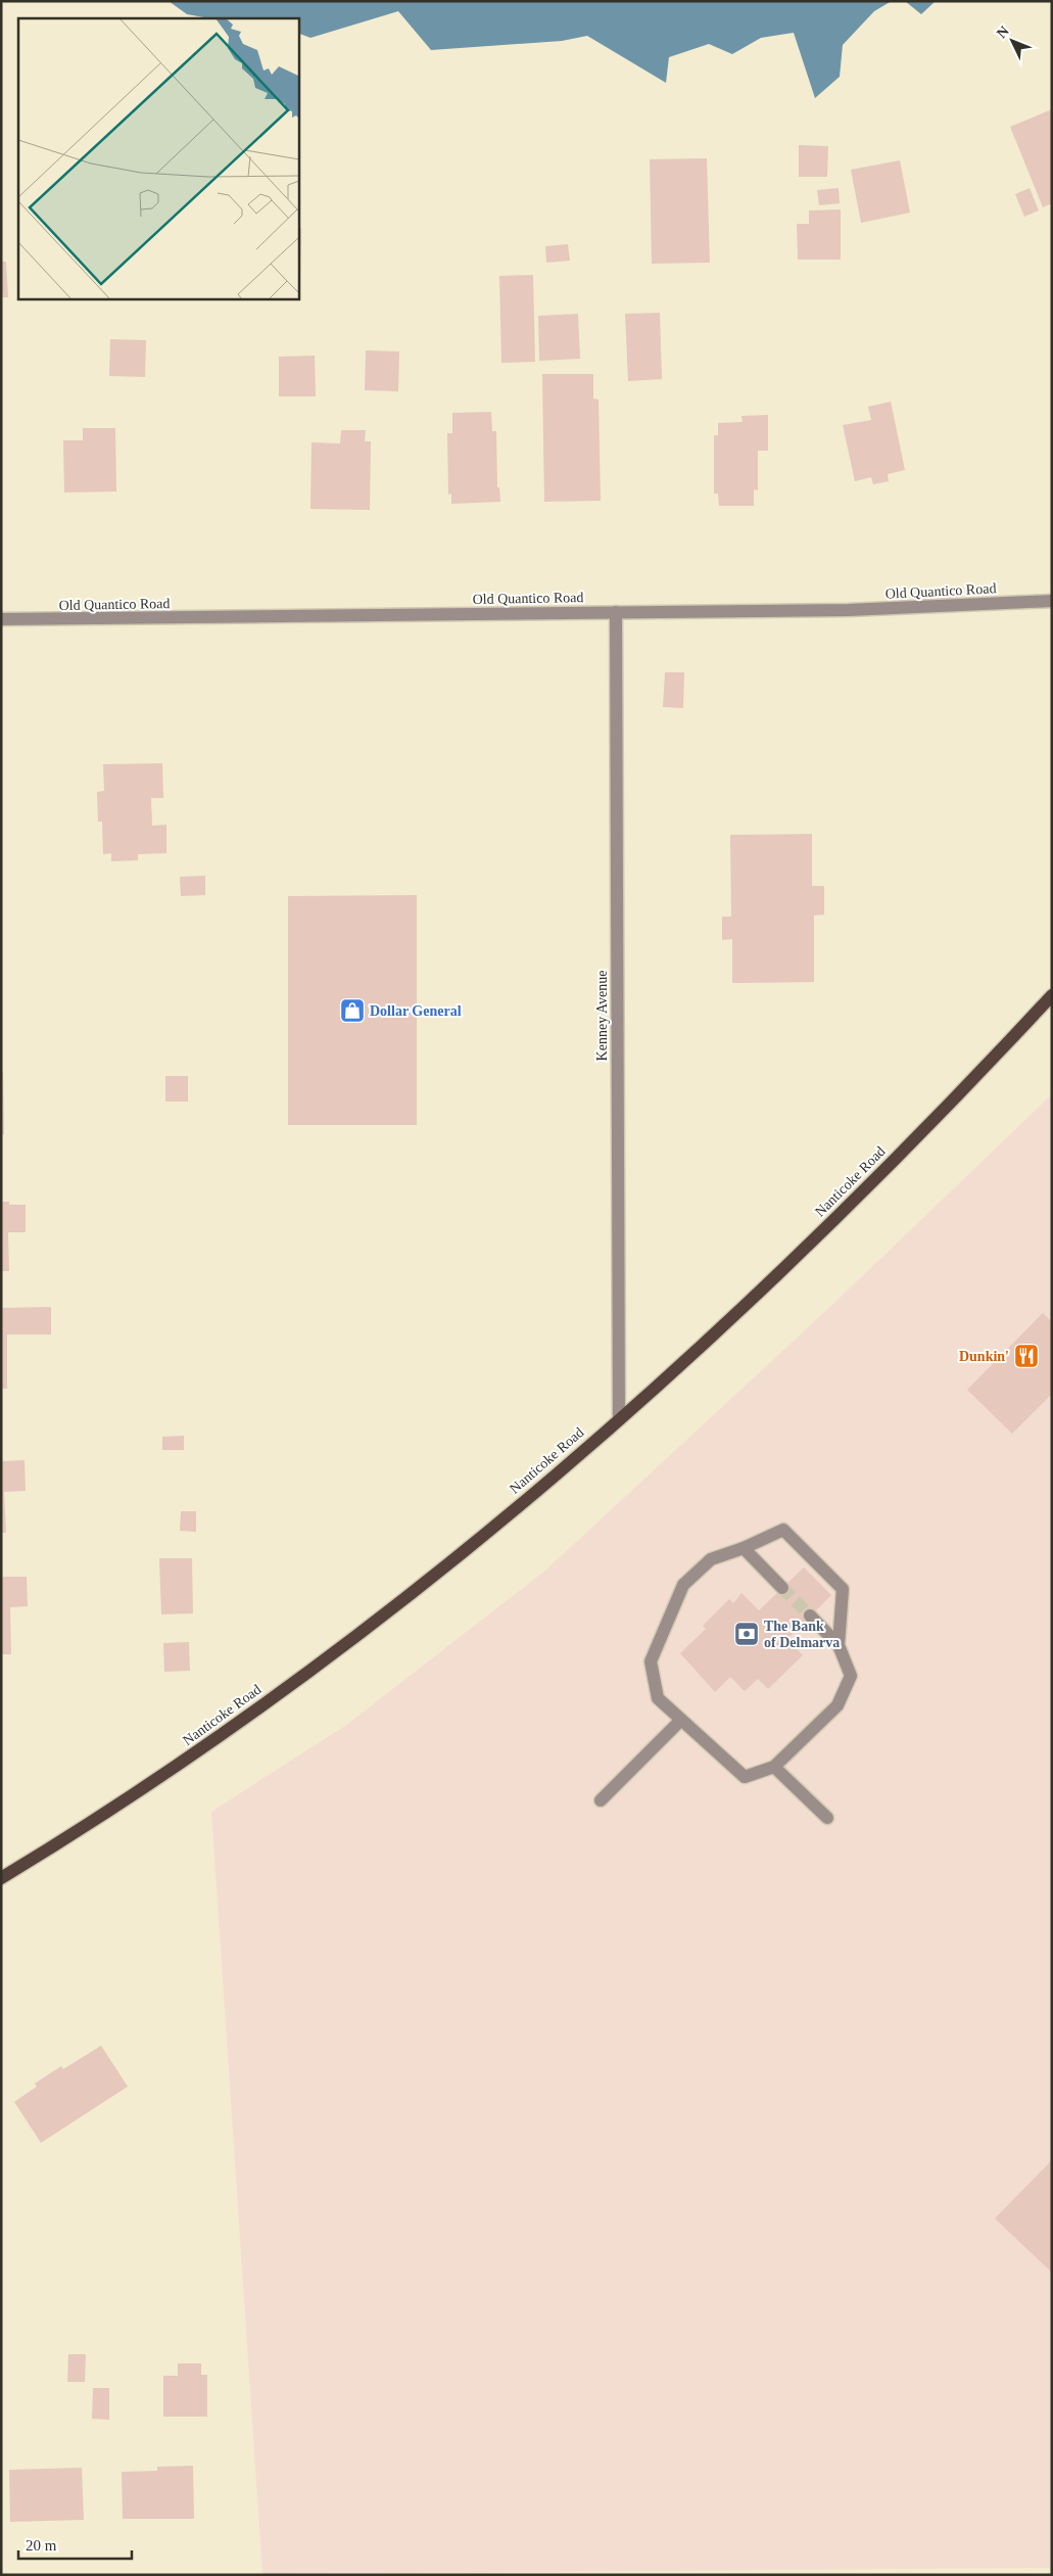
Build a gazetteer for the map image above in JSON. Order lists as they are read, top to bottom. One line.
{"streets":{"main road":["Nanticoke Road"],"street":["Old Quantico Road","Kenney Avenue"]},"crossings":[["Old Quantico Road","Kenney Avenue"],["Kenney Avenue","Nanticoke Road"]],"places":{"shop":["Dollar General"],"restaurant":["Dunkin'"],"bank":["The Bank of Delmarva"]},"scale_bar":"20 m","north":"top left"}
